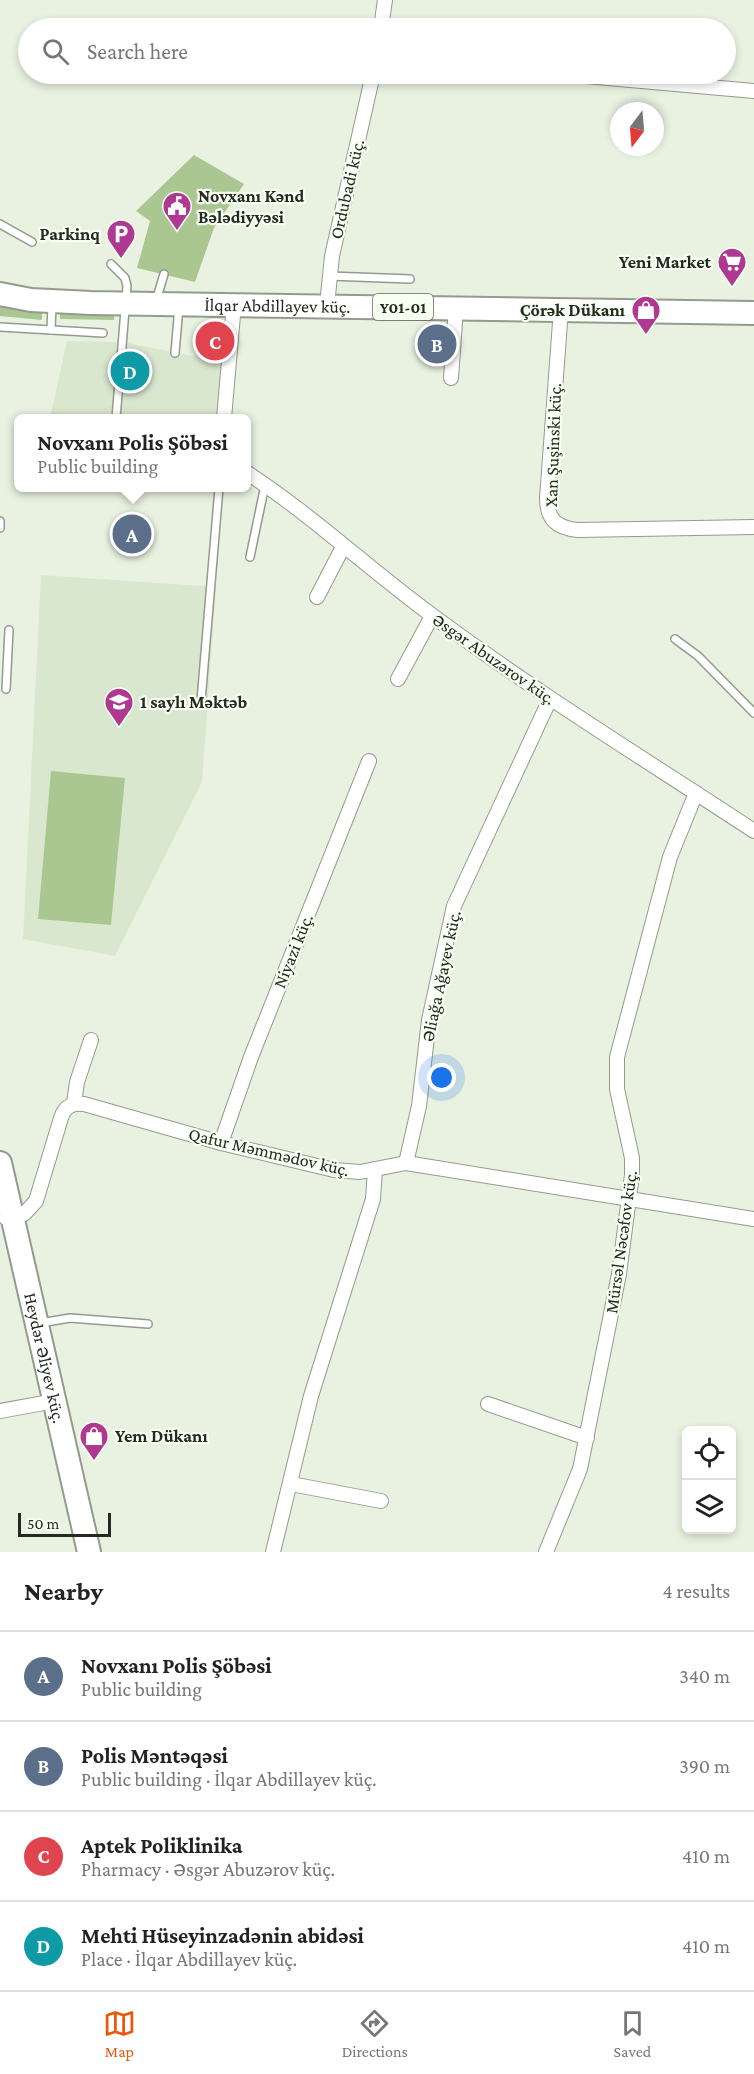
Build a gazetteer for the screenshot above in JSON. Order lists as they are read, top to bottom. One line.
{"streets":{"main road":["İlqar Abdillayev küç.","Y01-01","Heydər Əliyev küç."],"street":["Ordubadi küç.","Xan Şuşinski küç.","Əsgər Abuzərov küç.","Niyazi küç.","Əliağa Ağayev küç.","Qafur Məmmədov küç.","Mürsəl Nəcəfov küç."]},"crossings":[["Ordubadi küç.","İlqar Abdillayev küç."],["İlqar Abdillayev küç.","Xan Şuşinski küç."],["Əsgər Abuzərov küç.","Əliağa Ağayev küç."],["Əsgər Abuzərov küç.","Mürsəl Nəcəfov küç."],["Niyazi küç.","Qafur Məmmədov küç."],["Əliağa Ağayev küç.","Qafur Məmmədov küç."],["Qafur Məmmədov küç.","Mürsəl Nəcəfov küç."]],"places":{"public building":["Novxanı Kənd Bələdiyyəsi"],"parking":["Parkinq"],"supermarket":["Yeni Market"],"shop":["Çörək Dükanı","Yem Dükanı"],"school or university":["1 saylı Məktəb"]},"scale_bar":"50 m","north":"bottom","page":{"search":"Search here","pins":["C","B","D","A"],"popup":["Novxanı Polis Şöbəsi","Public building"],"scale":"50 m","heading":["Nearby","4 results"],"list":[{"mark":"A","name":"Novxanı Polis Şöbəsi","note":"Public building","value":"340 m"},{"mark":"B","name":"Polis Məntəqəsi","note":"Public building · İlqar Abdillayev küç.","value":"390 m"},{"mark":"C","name":"Aptek Poliklinika","note":"Pharmacy · Əsgər Abuzərov küç.","value":"410 m"},{"mark":"D","name":"Mehti Hüseyinzadənin abidəsi","note":"Place · İlqar Abdillayev küç.","value":"410 m"}],"nav":["Map","Directions","Saved"]}}
